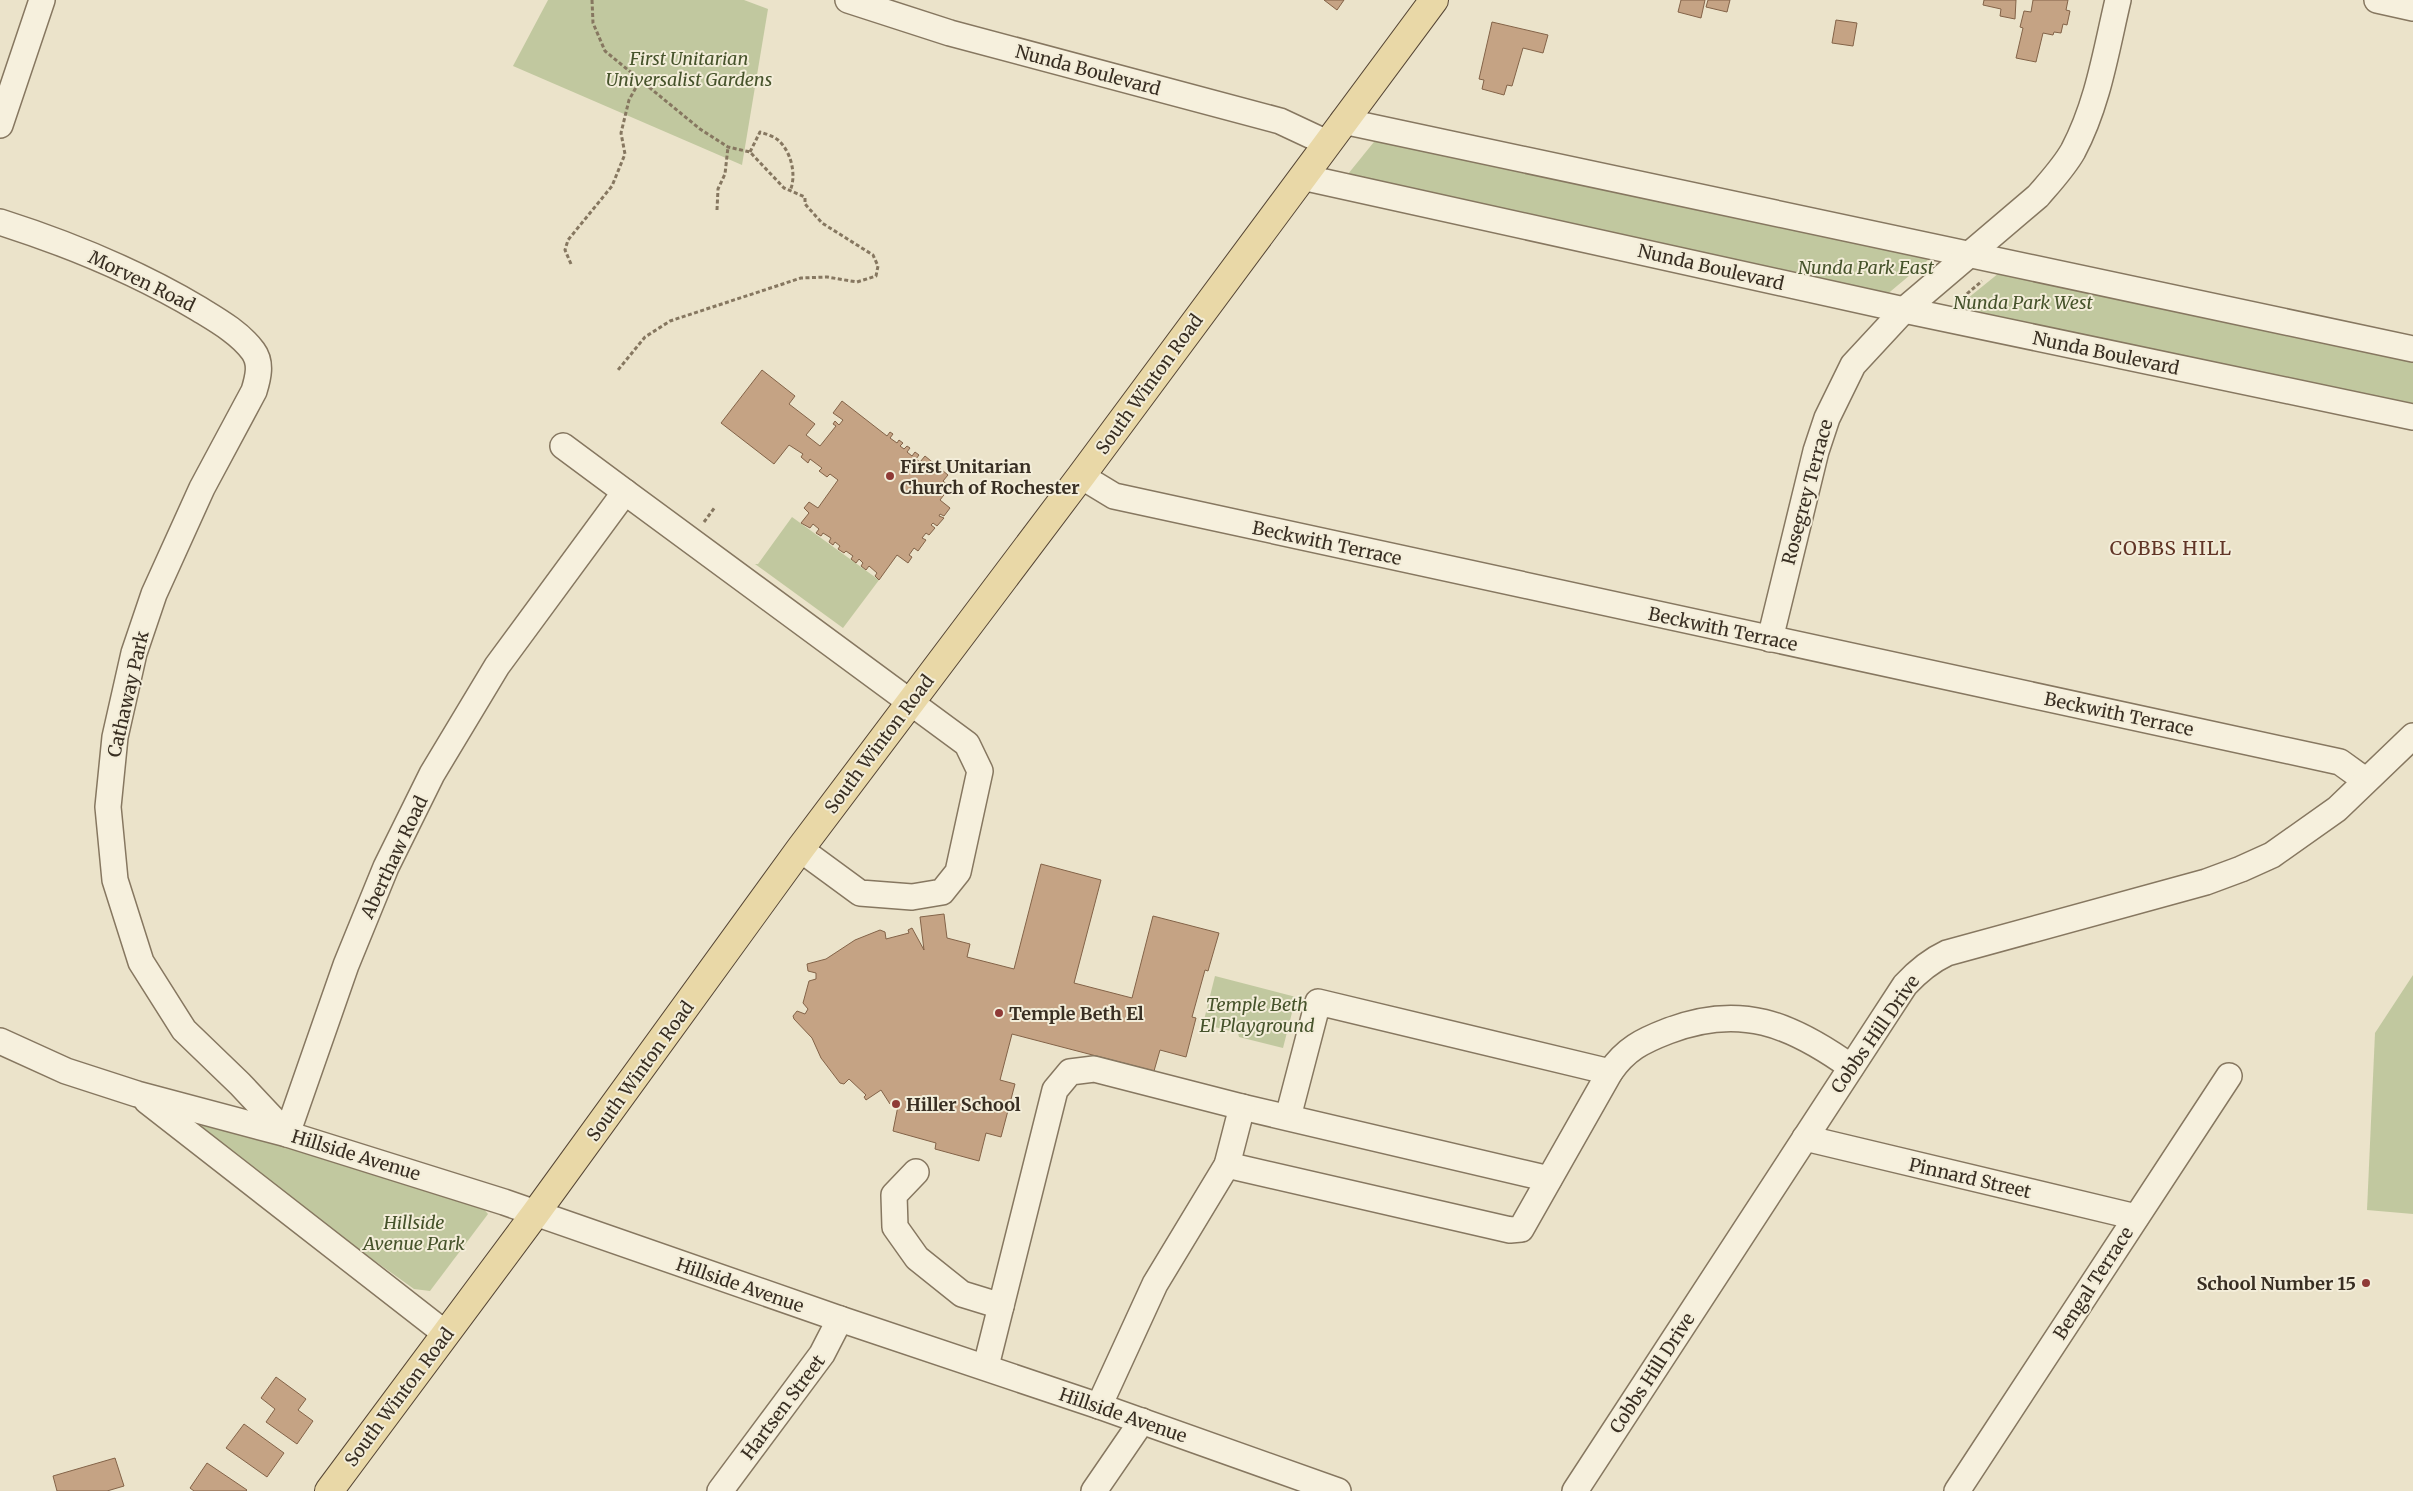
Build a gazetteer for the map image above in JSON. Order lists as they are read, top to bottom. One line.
{"streets":{"main road":["South Winton Road"],"street":["Nunda Boulevard","Morven Road","Rosegrey Terrace","Beckwith Terrace","Cathaway Park","Aberthaw Road","Cobbs Hill Drive","Hillside Avenue","Pinnard Street","Bengal Terrace","Hartsen Street"]},"crossings":[["Nunda Boulevard","South Winton Road"],["Nunda Boulevard","Rosegrey Terrace"],["Morven Road","Cathaway Park"],["South Winton Road","Beckwith Terrace"],["South Winton Road","Hillside Avenue"],["Rosegrey Terrace","Beckwith Terrace"],["Beckwith Terrace","Cobbs Hill Drive"],["Cathaway Park","Aberthaw Road"],["Cathaway Park","Hillside Avenue"],["Aberthaw Road","Hillside Avenue"],["Cobbs Hill Drive","Pinnard Street"],["Hillside Avenue","Hartsen Street"],["Pinnard Street","Bengal Terrace"]],"districts":["COBBS HILL"],"parks":["First Unitarian Universalist Gardens","Nunda Park East","Nunda Park West","Temple Beth El Playground","Hillside Avenue Park"],"places":["First Unitarian Church of Rochester","Temple Beth El","Hiller School","School Number 15"]}
